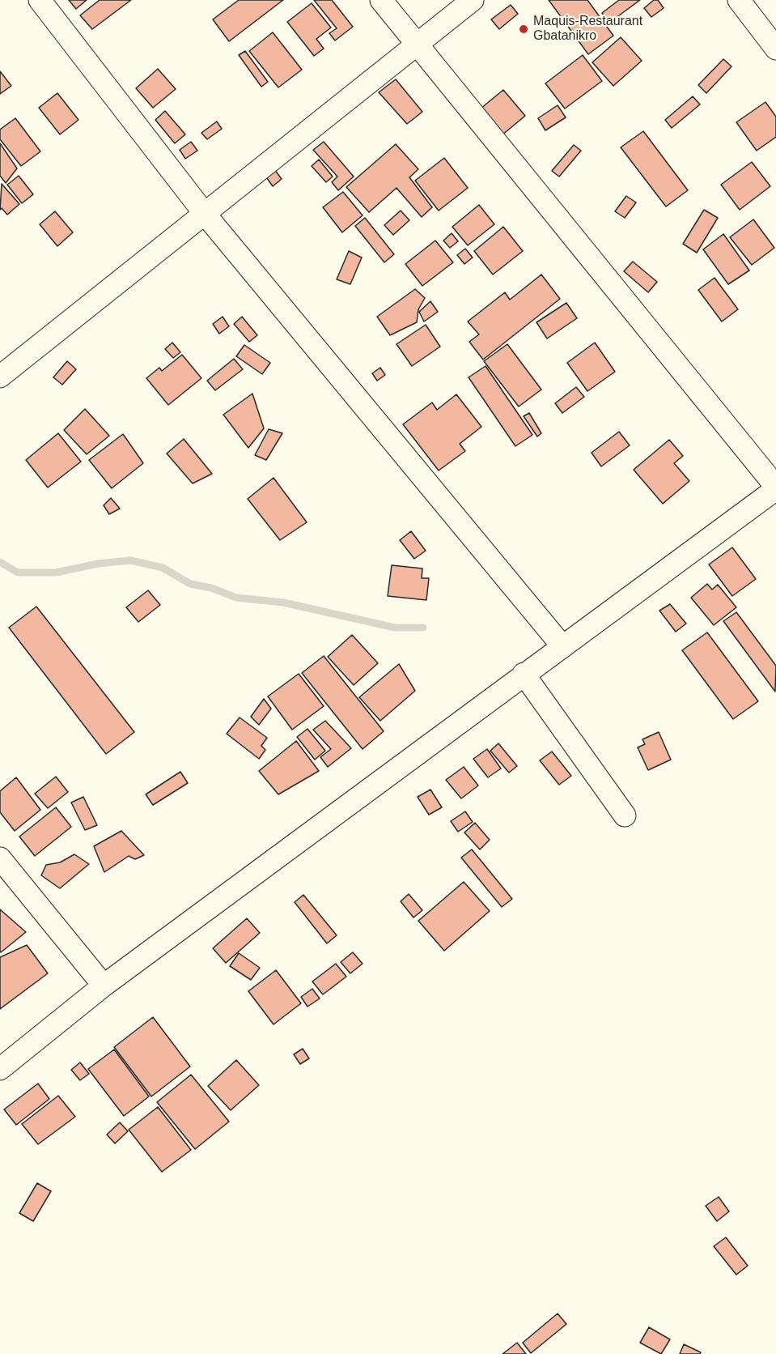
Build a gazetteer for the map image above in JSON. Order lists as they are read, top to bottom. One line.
{"places":["Maquis-Restaurant Gbatanikro"]}
